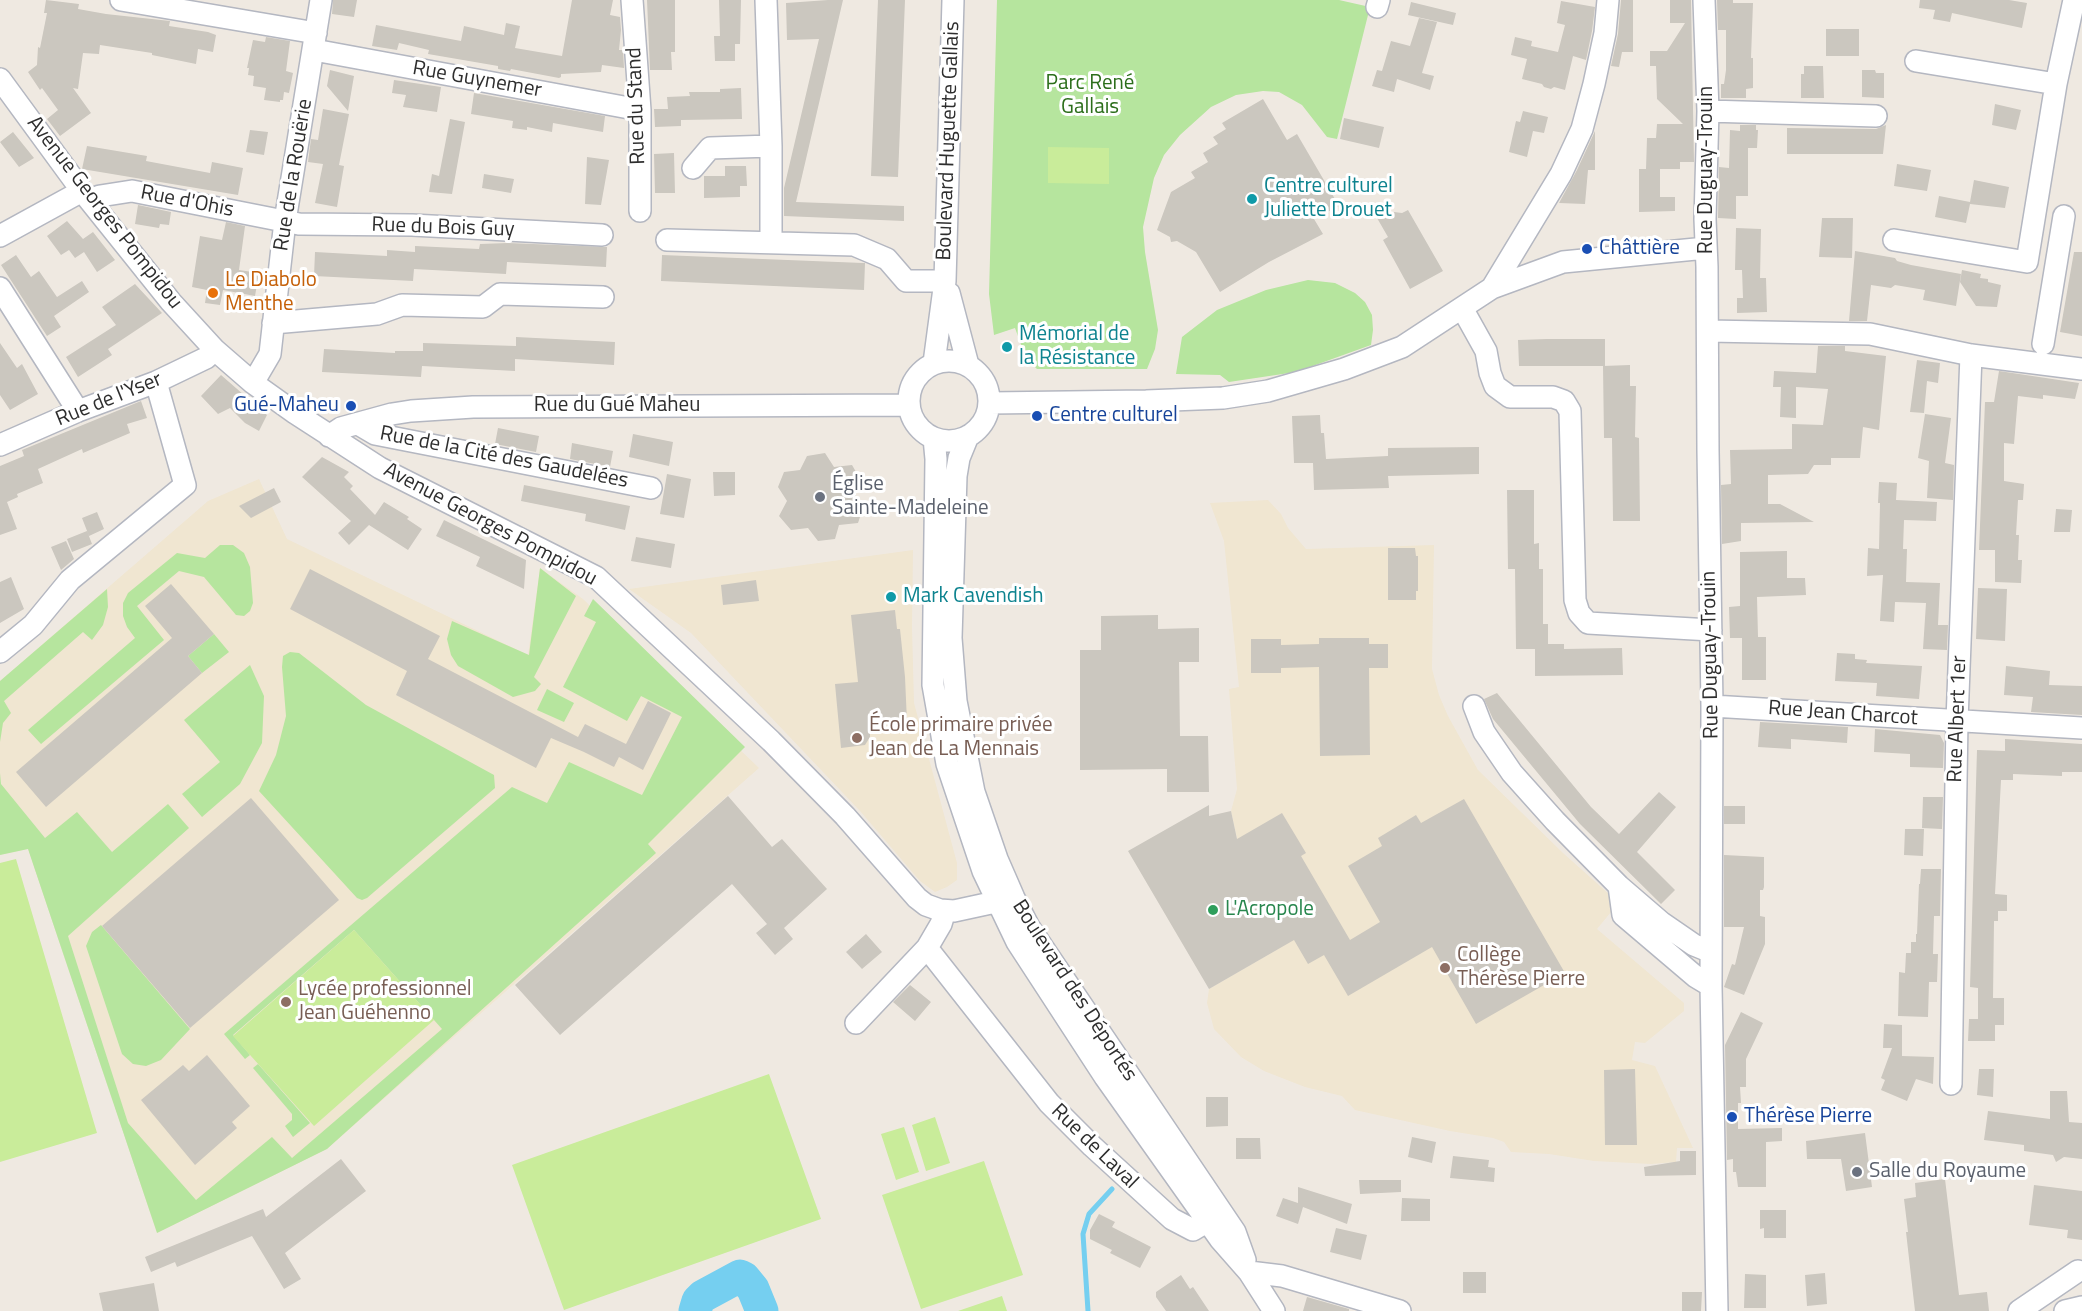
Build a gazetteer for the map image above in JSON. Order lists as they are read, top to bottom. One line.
{"streets":{"street":["Rue Guynemer","Rue du Stand","Boulevard Huguette Gallais","Rue Duguay-Trouin","Rue de la Rouërie","Rue d'Ohis","Avenue Georges Pompidou","Rue du Bois Guy","Rue de l'Yser","Rue du Gué Maheu","Rue de la Cité des Gaudelées","Rue Jean Charcot","Rue Albert 1er","Boulevard des Déportés","Rue de Laval"]},"crossings":[["Rue Guynemer","Rue du Stand"],["Rue Guynemer","Rue de la Rouërie"],["Boulevard Huguette Gallais","Rue du Gué Maheu"],["Boulevard Huguette Gallais","Boulevard des Déportés"],["Rue Duguay-Trouin","Rue Jean Charcot"],["Rue de la Rouërie","Rue d'Ohis"],["Rue de la Rouërie","Avenue Georges Pompidou"],["Rue de la Rouërie","Rue du Bois Guy"],["Rue d'Ohis","Avenue Georges Pompidou"],["Rue d'Ohis","Rue du Bois Guy"],["Avenue Georges Pompidou","Rue de l'Yser"],["Avenue Georges Pompidou","Rue du Gué Maheu"],["Rue du Gué Maheu","Rue de la Cité des Gaudelées"],["Rue du Gué Maheu","Boulevard des Déportés"],["Rue Jean Charcot","Rue Albert 1er"],["Boulevard des Déportés","Rue de Laval"]],"parks":["Parc René Gallais"],"places":["Centre culturel Juliette Drouet","Châttière","Le Diabolo Menthe","Mémorial de la Résistance","Gué-Maheu","Centre culturel","Église Sainte-Madeleine","Mark Cavendish","École primaire privée Jean de La Mennais","L'Acropole","Collège Thérèse Pierre","Lycée professionnel Jean Guéhenno","Thérèse Pierre","Salle du Royaume"]}
